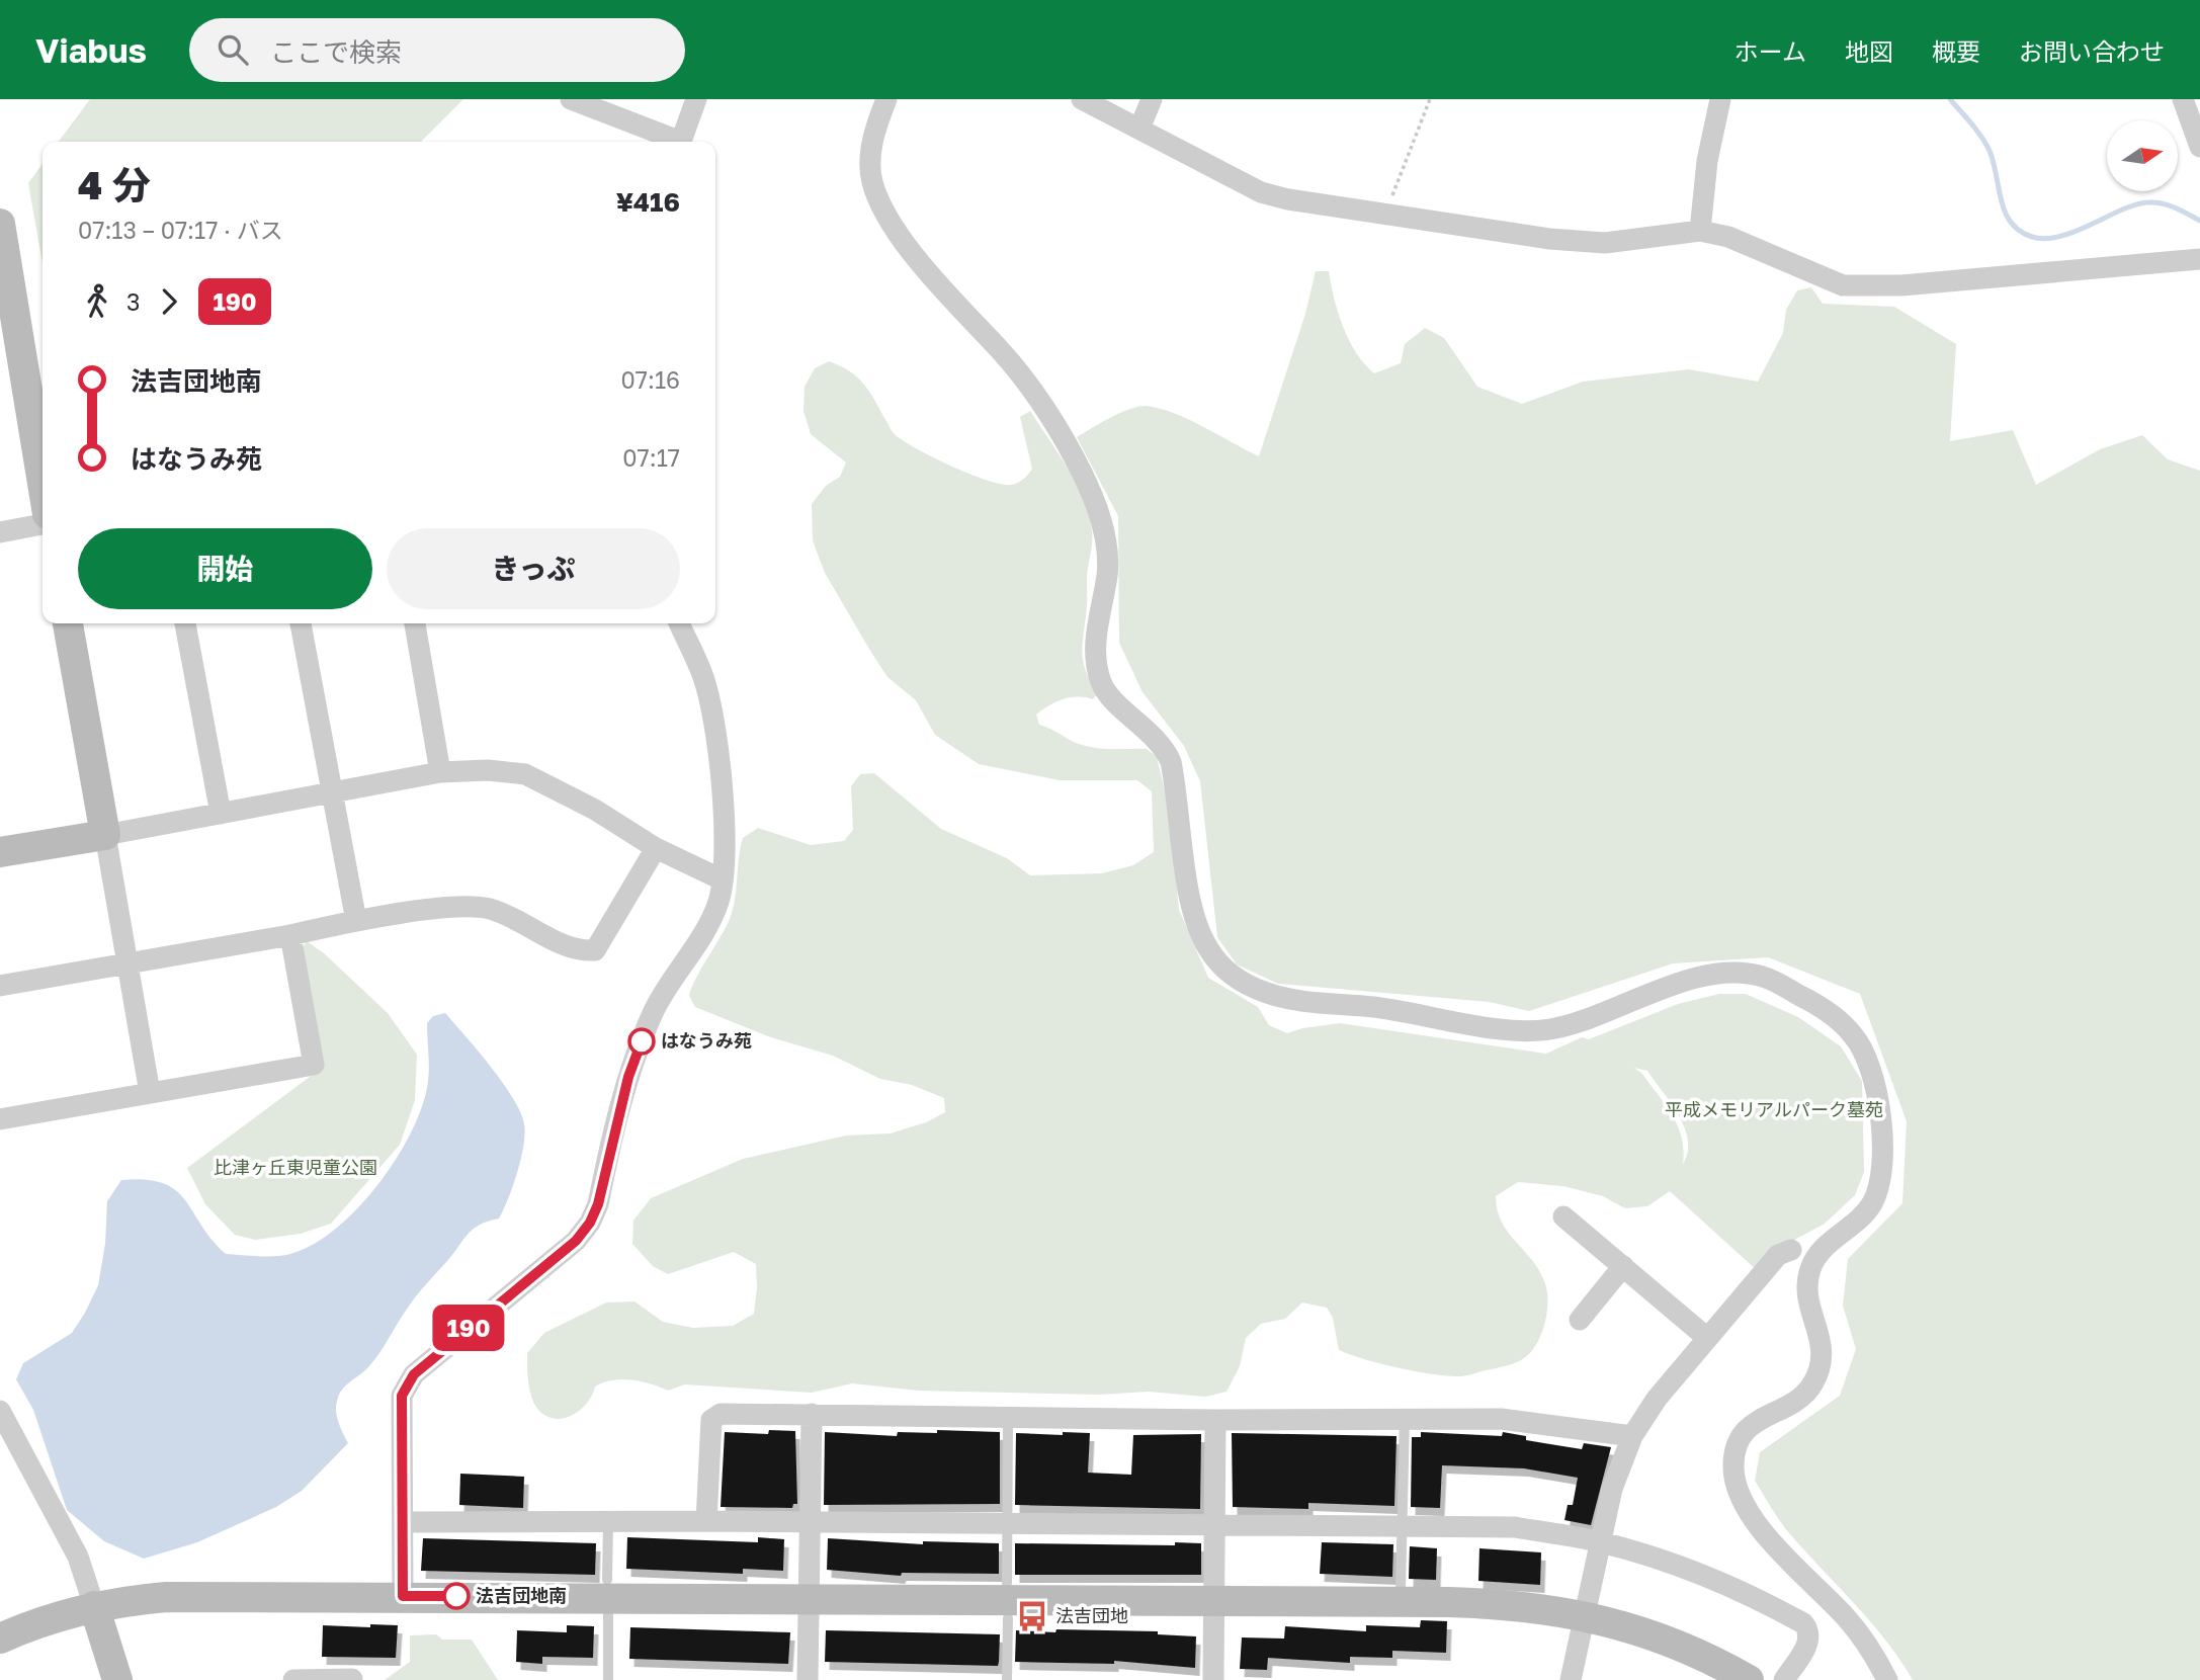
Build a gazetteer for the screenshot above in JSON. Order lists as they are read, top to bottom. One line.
{"parks":["平成メモリアルパーク墓苑","比津ヶ丘東児童公園"],"places":{"other":["はなうみ苑","法吉団地南"],"bus stop":["法吉団地"]},"lines":["bus line 190"],"north":"right","page":{"header":"Viabus","search":"ここで検索","nav":["ホーム","地図","概要","お問い合わせ"],"on_map":"190","heading":["4 分","07:13 – 07:17 · バス","¥416"],"legs":["3","190"],"list":[{"name":"法吉団地南","value":"07:16"},{"name":"はなうみ苑","value":"07:17"}],"buttons":["開始","きっぷ"]}}
